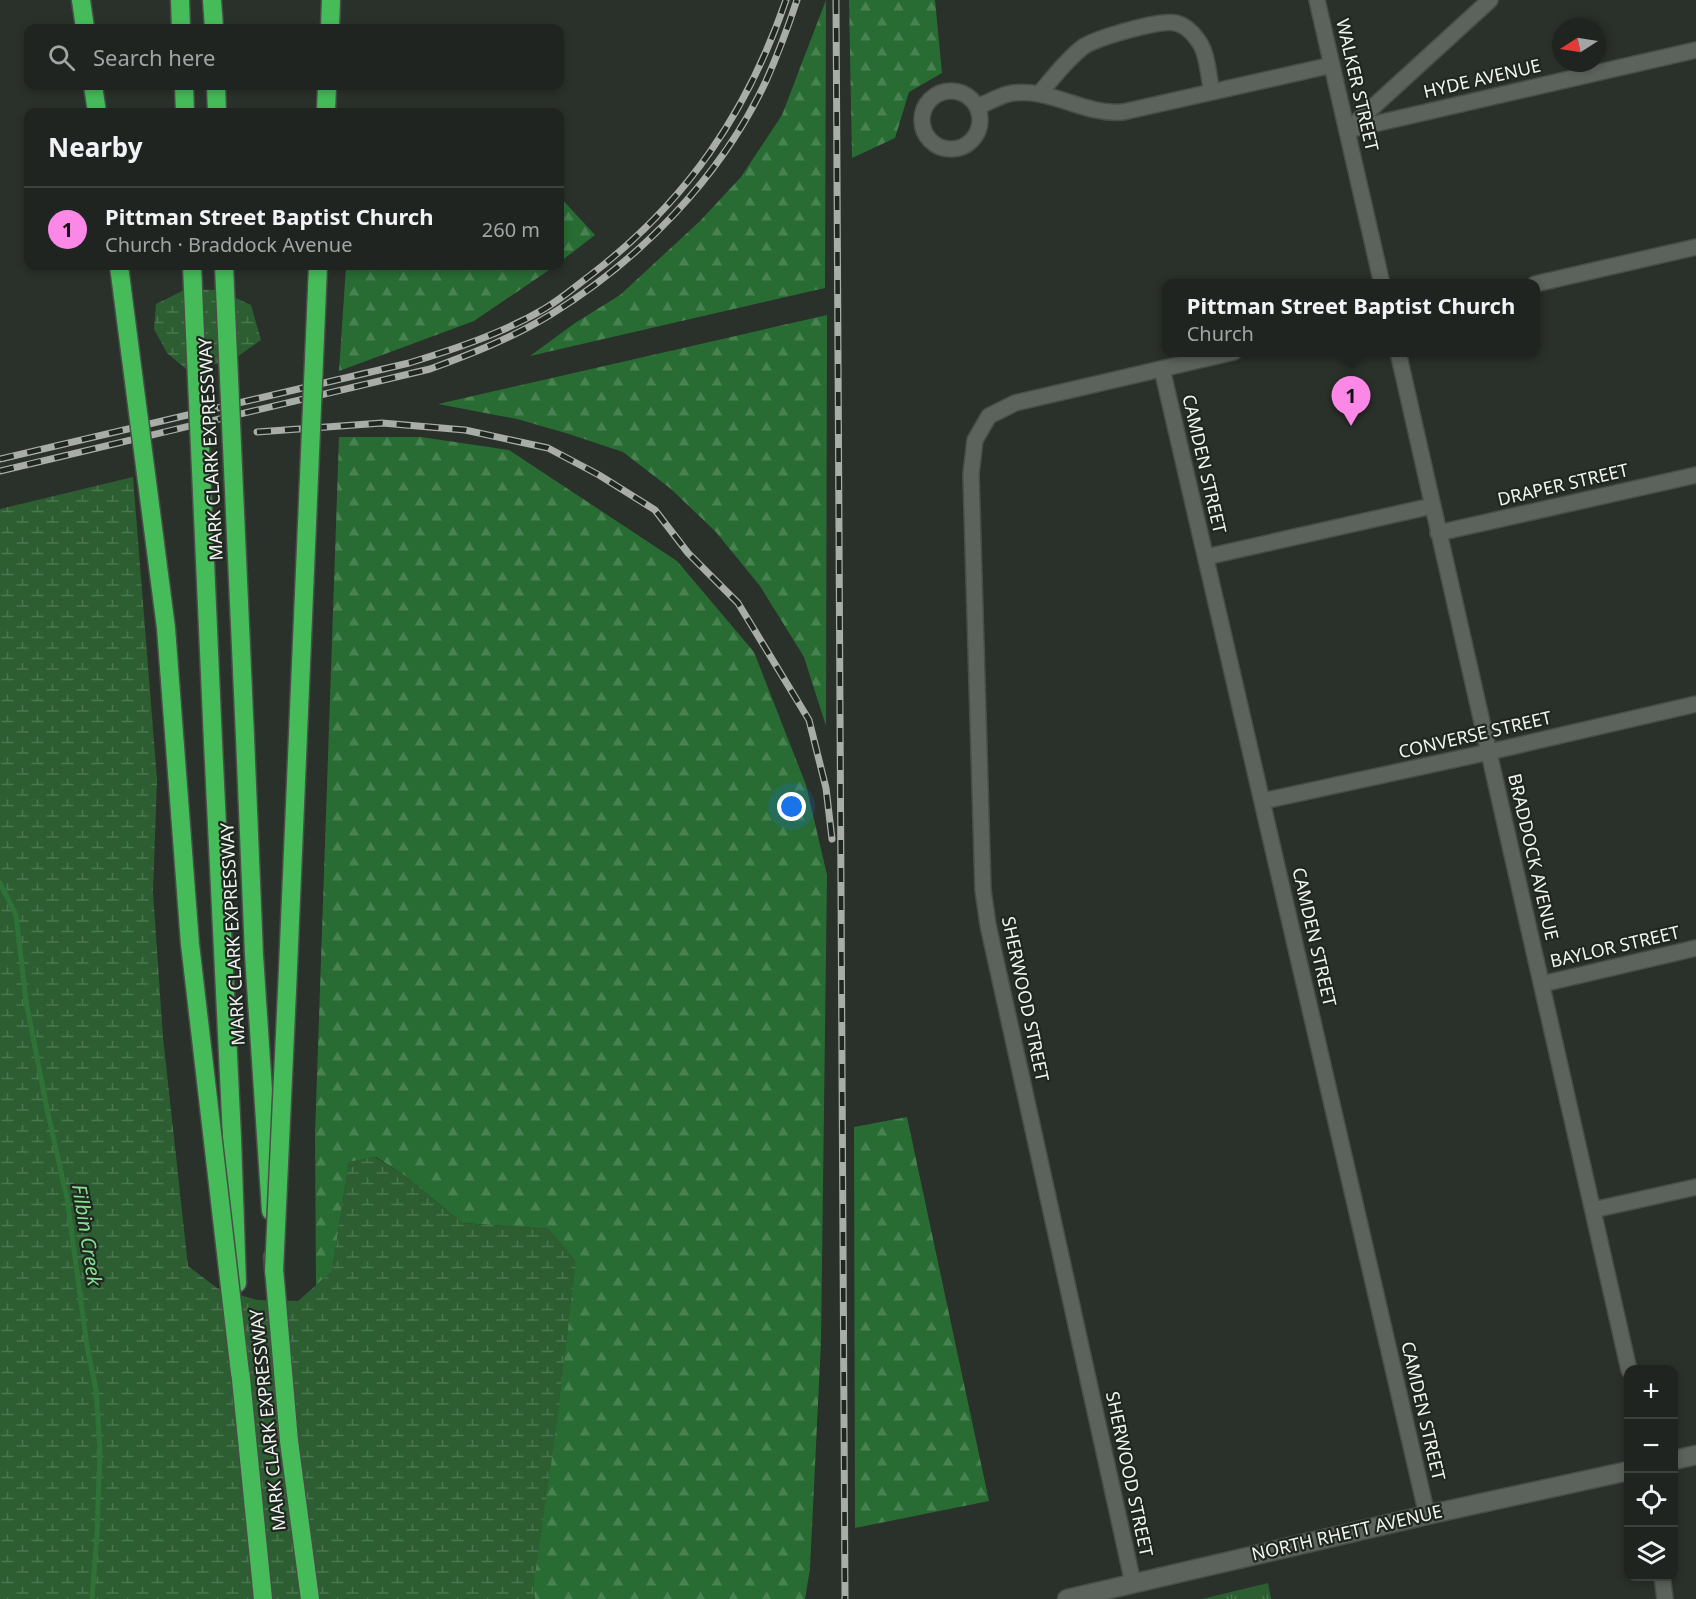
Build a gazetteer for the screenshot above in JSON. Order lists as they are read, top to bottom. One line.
{"streets":{"highway":["MARK CLARK EXPRESSWAY"],"main road":["NORTH RHETT AVENUE"],"street":["HYDE AVENUE","WALKER STREET","CAMDEN STREET","DRAPER STREET","CONVERSE STREET","BRADDOCK AVENUE","BAYLOR STREET","SHERWOOD STREET"]},"crossings":[["HYDE AVENUE","WALKER STREET"],["CAMDEN STREET","CONVERSE STREET"],["CAMDEN STREET","SHERWOOD STREET"],["CAMDEN STREET","NORTH RHETT AVENUE"],["DRAPER STREET","BRADDOCK AVENUE"],["CONVERSE STREET","BRADDOCK AVENUE"],["BRADDOCK AVENUE","BAYLOR STREET"],["SHERWOOD STREET","NORTH RHETT AVENUE"]],"water":["Filbin Creek"],"north":"left","page":{"search":"Search here","heading":"Nearby","list":[{"mark":"1","name":"Pittman Street Baptist Church","note":"Church · Braddock Avenue","value":"260 m"}],"popup":["Pittman Street Baptist Church","Church"],"pins":"1","map_buttons":["+","−"]}}
